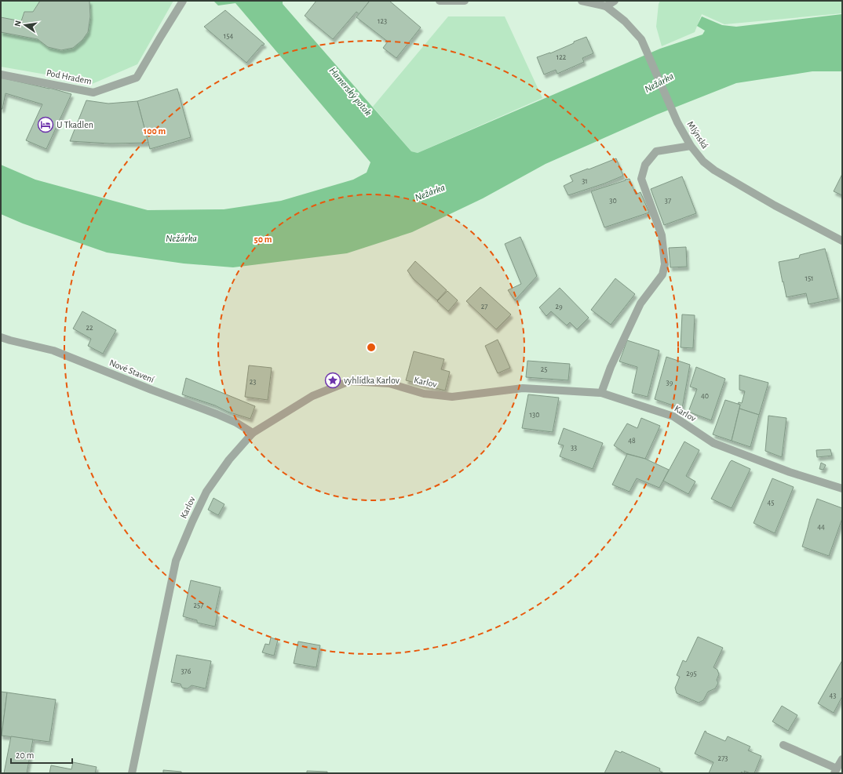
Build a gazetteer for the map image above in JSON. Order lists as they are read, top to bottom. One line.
{"streets":{"street":["Pod Hradem","Mlýnská","Nové Stavení","Karlov"]},"crossings":[["Nové Stavení","Karlov"]],"water":["Nežárka","Hamerský potok"],"places":{"hotel":["U Tkadlen"],"place":["vyhlídka Karlov"]},"house_numbers":["123","154","122","31","30","37","151","27","29","22","25","23","39","40","130","48","33","45","44","257","376","295","43","273"],"scale_bar":"20 m","north":"left","rings":["100 m","50 m"]}
